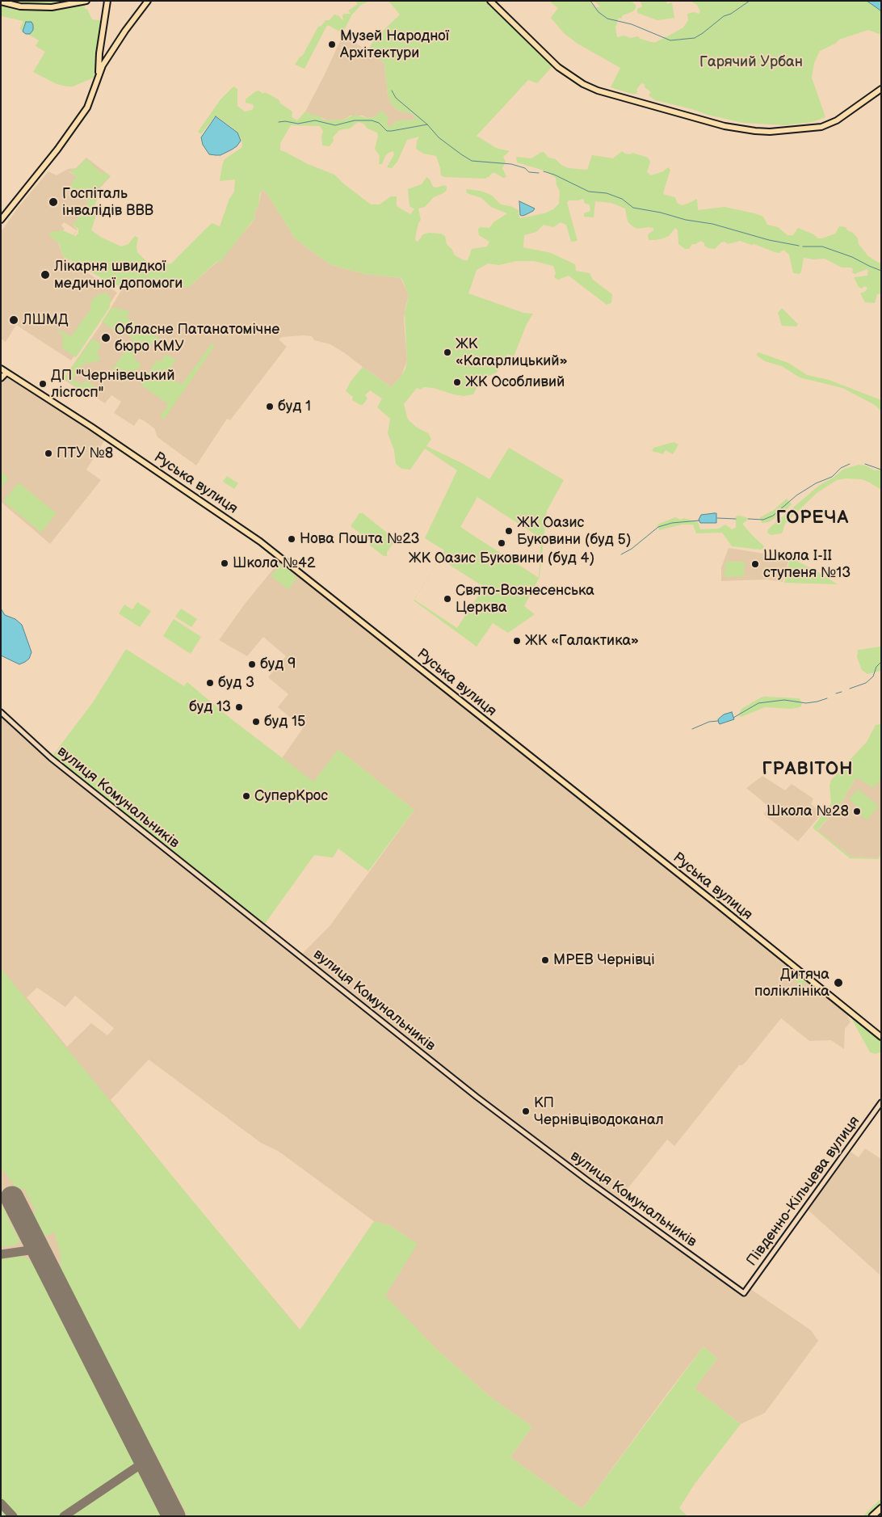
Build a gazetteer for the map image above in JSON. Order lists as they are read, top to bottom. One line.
{"streets":{"main road":["Руська вулиця"],"street":["вулиця Комунальників","Південно-Кільцева вулиця"]},"crossings":[["вулиця Комунальників","Південно-Кільцева вулиця"]],"districts":["ГОРЕЧА","ГРАВІТОН"],"parks":["Гарячий Урбан"],"places":["Музей Народної Архітектури","Госпіталь інвалідів ВВВ","Лікарня швидкої медичної допомоги","ЛШМД","Обласне Патанатомічне бюро КМУ","ЖК «Кагарлицький»","ЖК Особливий","ДП \"Чернівецький лісгосп\"","буд 1","ПТУ №8","ЖК Оазис Буковини (буд 5)","Нова Пошта №23","ЖК Оазис Буковини (буд 4)","Школа №42","Школа I-II ступеня №13","Свято-Вознесенська Церква","ЖК «Галактика»","буд 9","буд 3","буд 13","буд 15","СуперКрос","Школа №28","МРЕВ Чернівці","Дитяча поліклініка","КП Чернівціводоканал"]}
